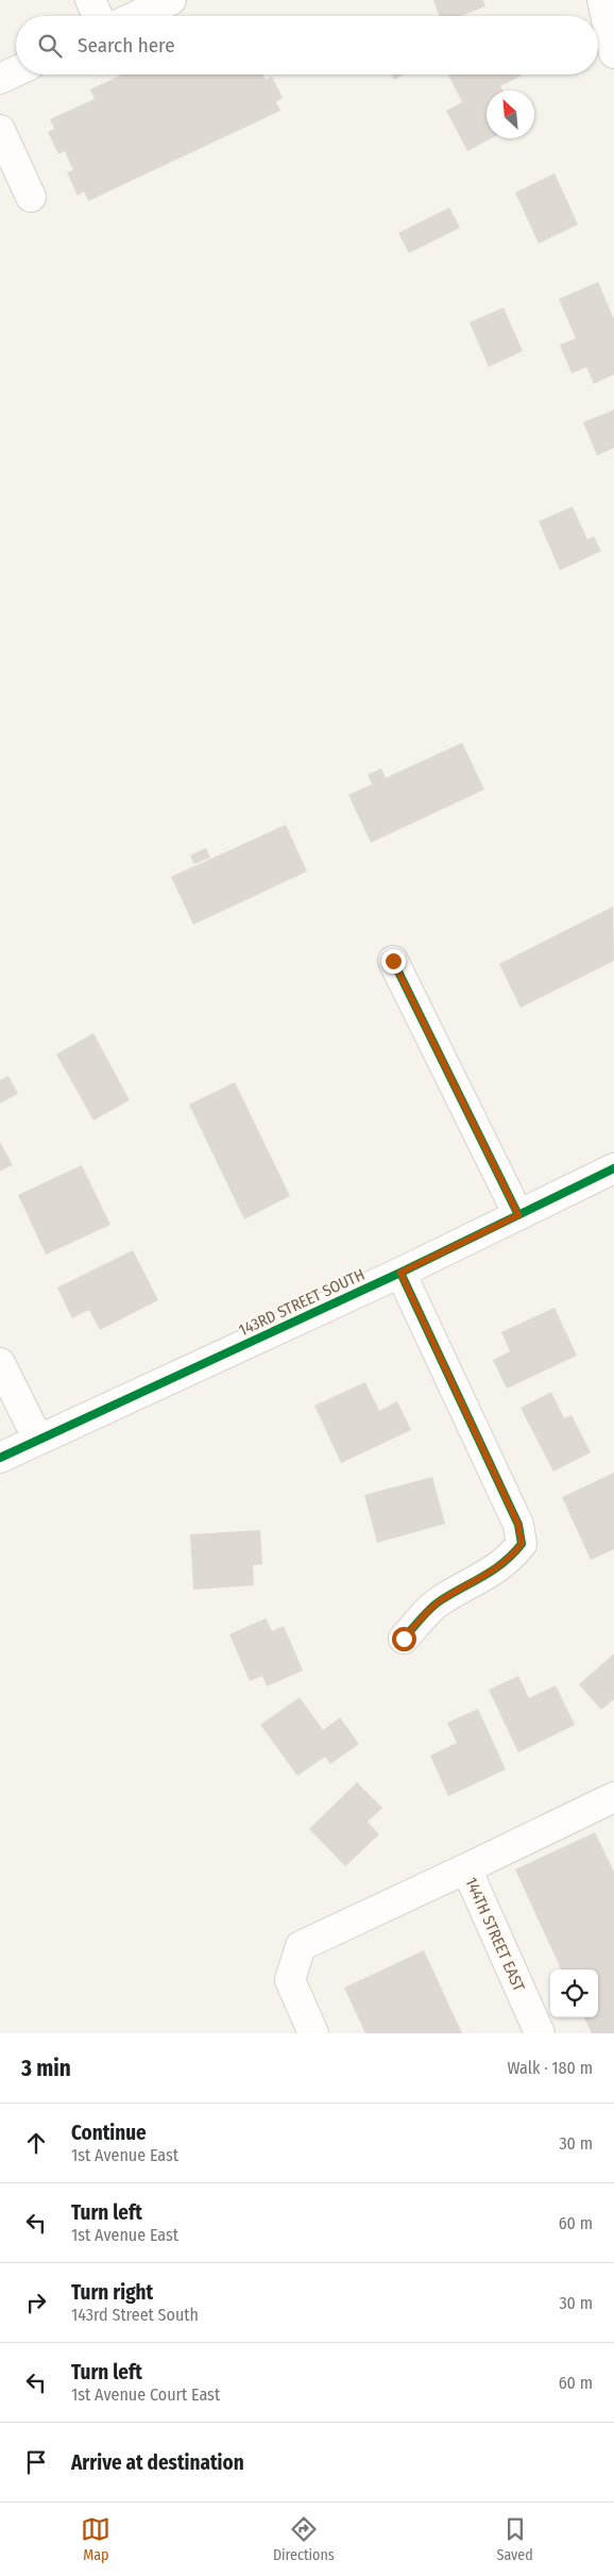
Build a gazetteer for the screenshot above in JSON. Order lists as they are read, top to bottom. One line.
{"streets":{"street":["143RD STREET SOUTH","144TH STREET EAST"]},"north":"top left","page":{"search":"Search here","heading":["3 min","Walk · 180 m"],"list":[["Continue","1st Avenue East","30 m"],["Turn left","1st Avenue East","60 m"],["Turn right","143rd Street South","30 m"],["Turn left","1st Avenue Court East","60 m"],"Arrive at destination"],"nav":["Map","Directions","Saved"]}}
